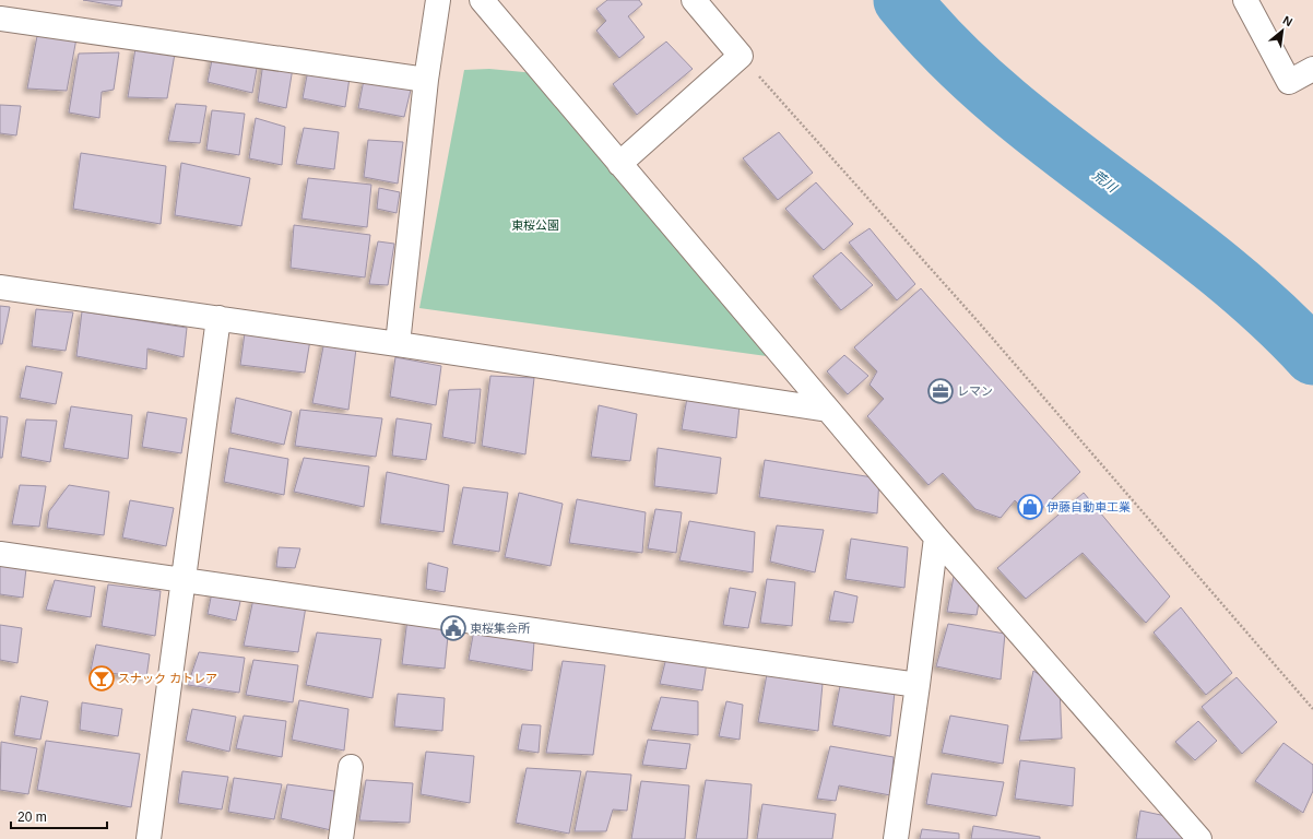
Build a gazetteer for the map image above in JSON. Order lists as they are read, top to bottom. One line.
{"water":["荒川"],"parks":["東桜公園"],"places":{"office":["レマン"],"shop":["伊藤自動車工業"],"public building":["東桜集会所"],"bar":["スナック カトレア"]},"scale_bar":"20 m","north":"top right"}
